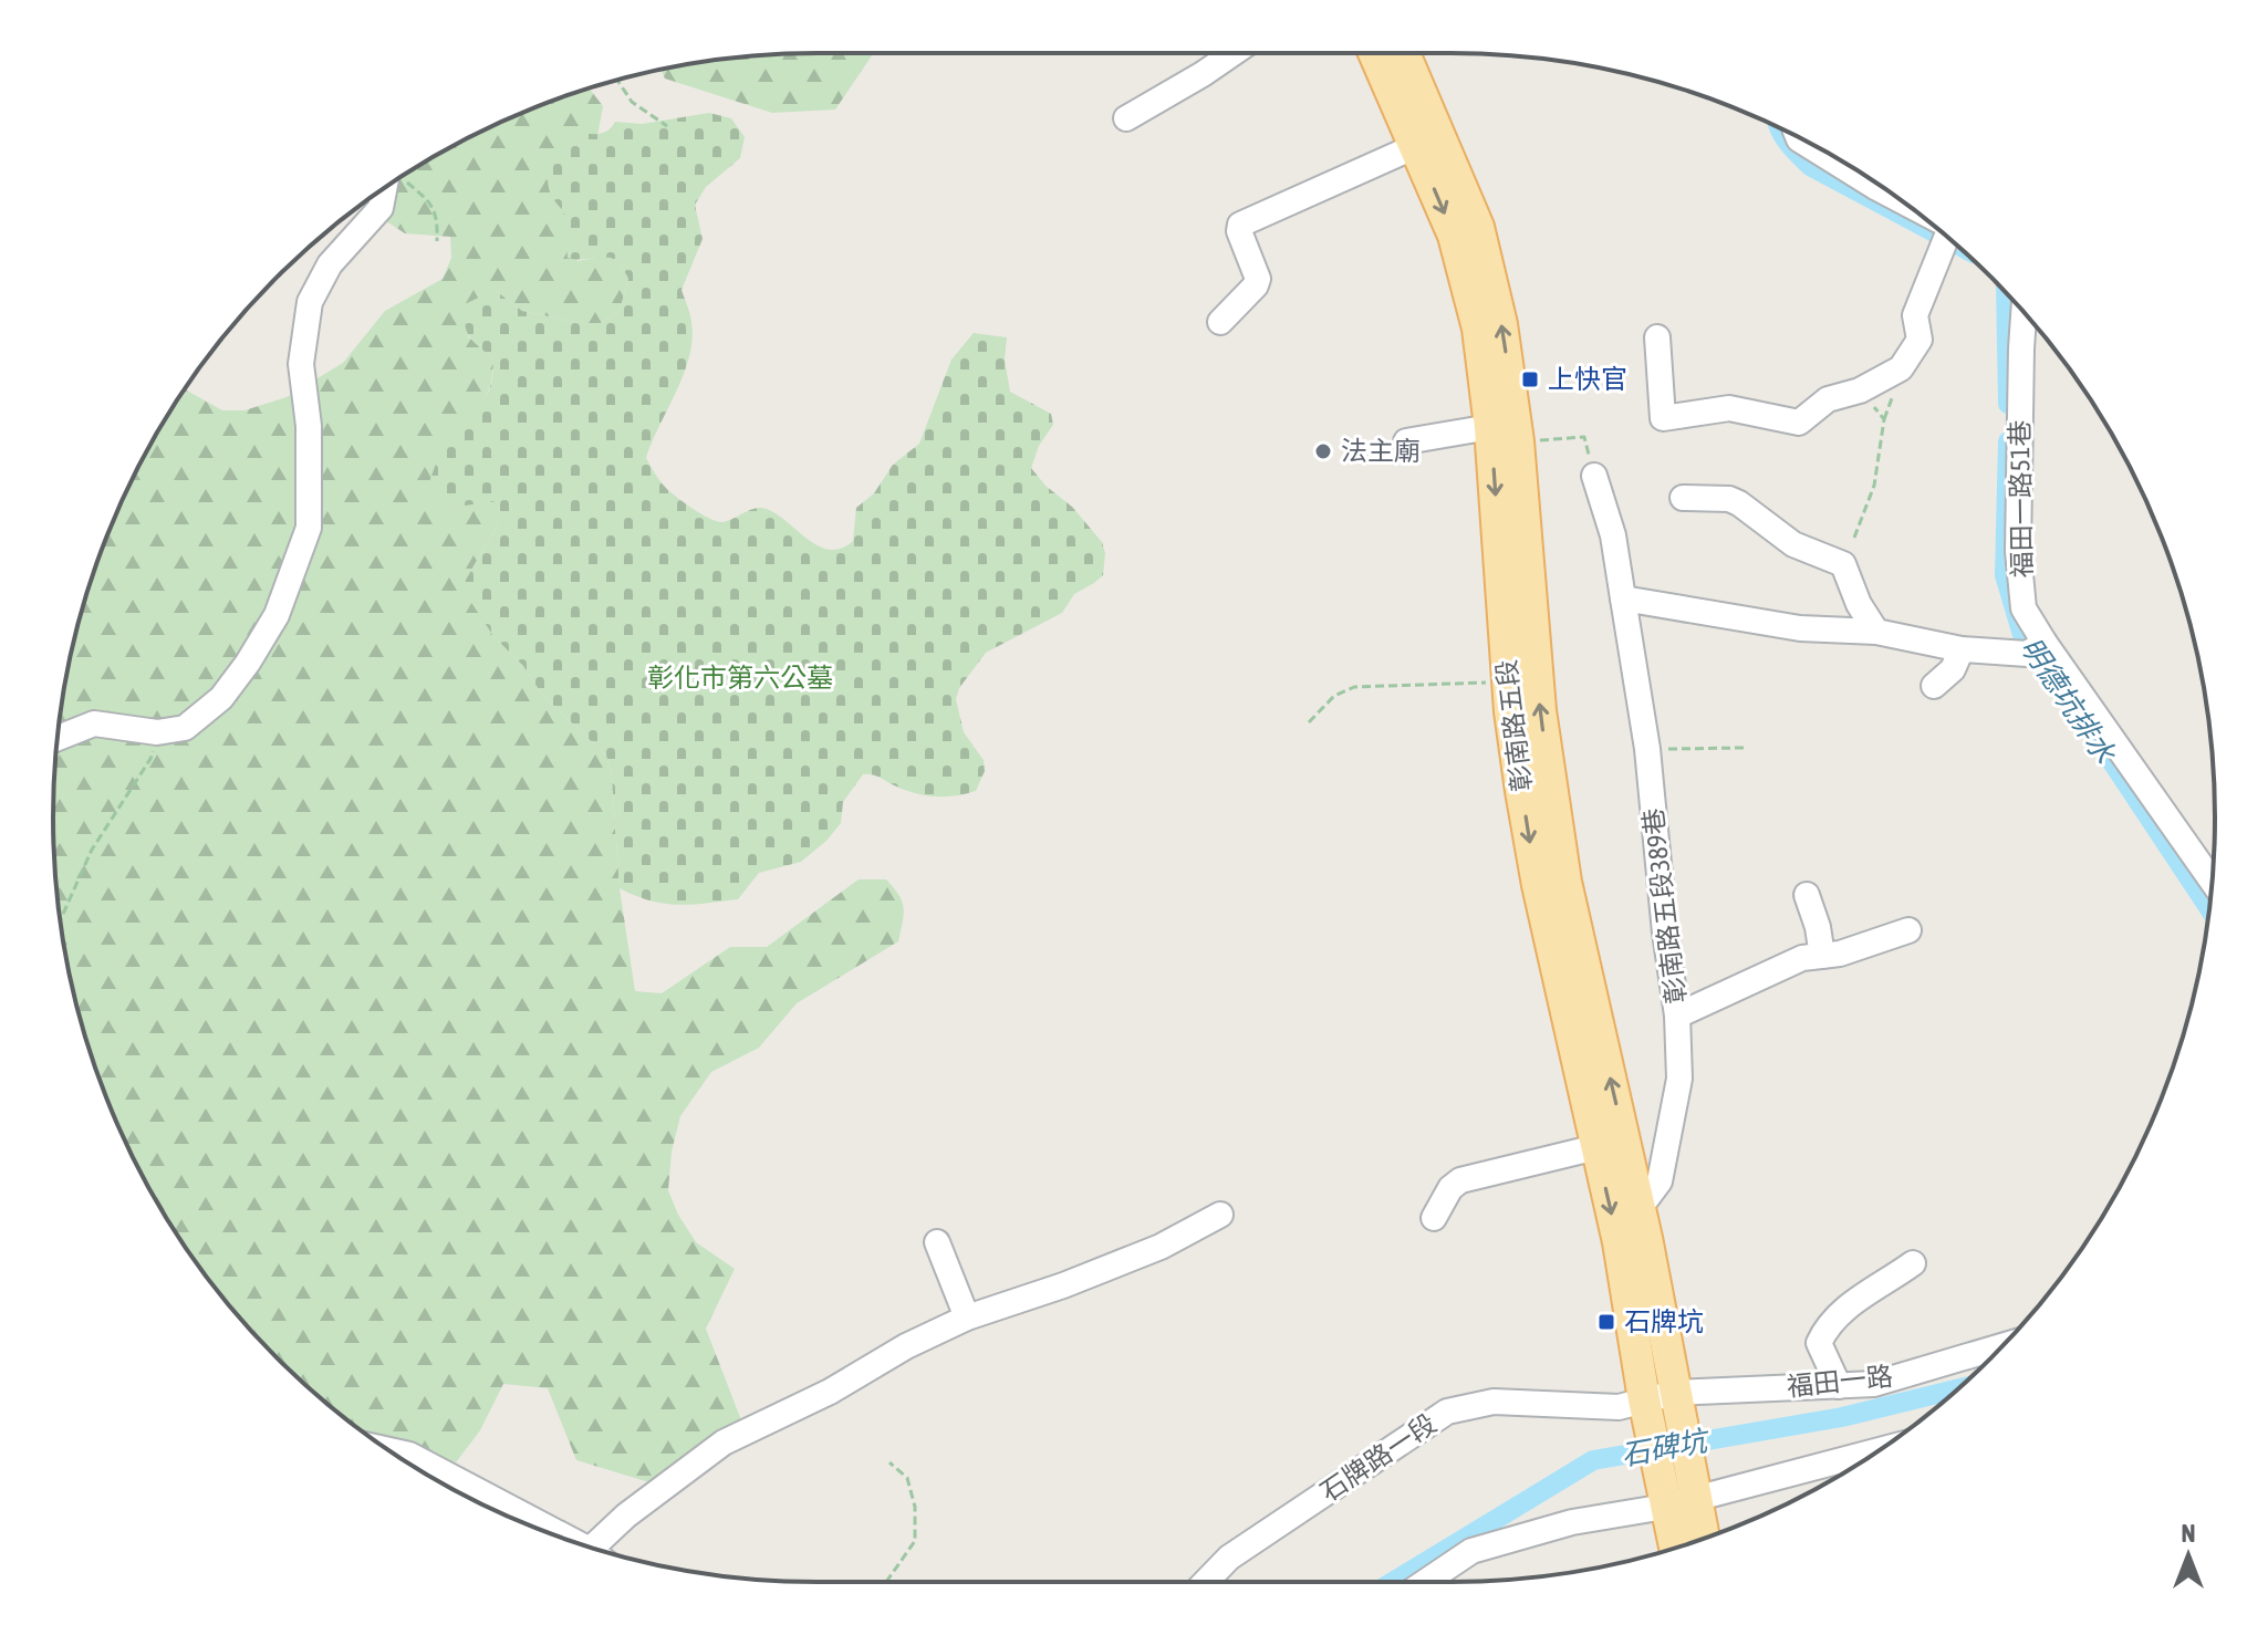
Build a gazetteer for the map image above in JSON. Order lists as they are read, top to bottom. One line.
{"streets":{"main road":["彰南路五段"],"street":["福田一路51巷","彰南路五段389巷","福田一路","石牌路一段"]},"crossings":[["彰南路五段","彰南路五段389巷"],["彰南路五段","福田一路"],["彰南路五段","石牌路一段"],["福田一路","石牌路一段"]],"water":["明德坑排水","石碑坑"],"parks":["彰化市第六公墓"],"places":{"transit":["上快官","石牌坑"],"other":["法主廟"]},"north":"top"}
